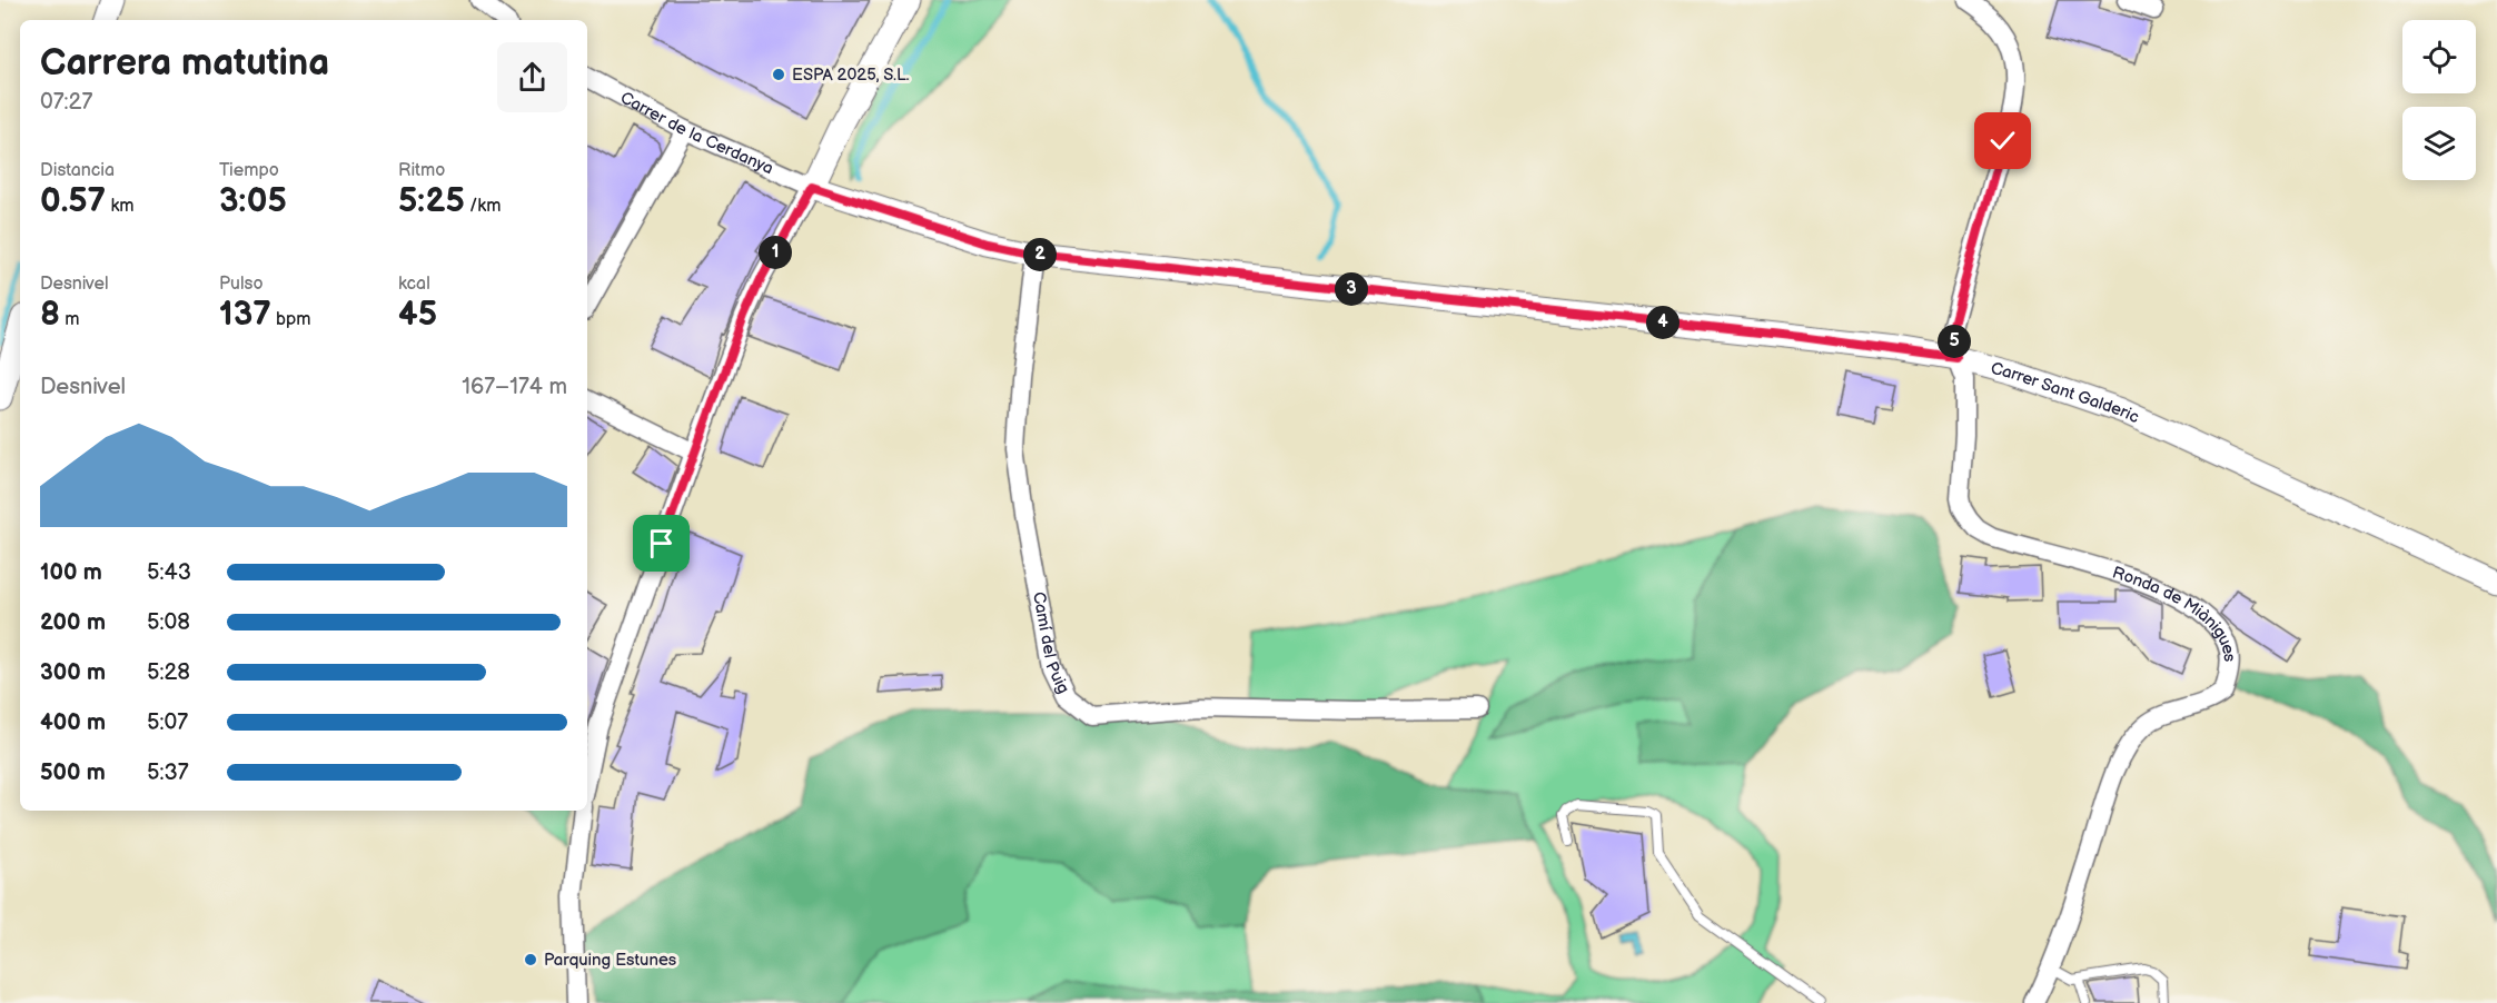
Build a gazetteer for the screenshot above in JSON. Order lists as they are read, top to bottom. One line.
{"streets":{"street":["Carrer de la Cerdanya","Carrer Sant Galderic","Ronda de Miànigues","Camí del Puig"]},"crossings":[["Carrer de la Cerdanya","Carrer Sant Galderic"],["Carrer Sant Galderic","Ronda de Miànigues"],["Carrer Sant Galderic","Camí del Puig"]],"places":["ESPA 2025, S.L.","Parquing Estunes"],"page":{"heading":["Carrera matutina","07:27"],"stats":[["Distancia","0.57 km"],["Tiempo","3:05"],["Ritmo","5:25 /km"],["Desnivel","8 m"],["Pulso","137 bpm"],["kcal","45"]],"pins":["1","2","3","4","5"],"chart":["Desnivel","167–174 m"],"list":[{"name":"100 m","note":"5:43"},{"name":"200 m","note":"5:08"},{"name":"300 m","note":"5:28"},{"name":"400 m","note":"5:07"},{"name":"500 m","note":"5:37"}]}}
